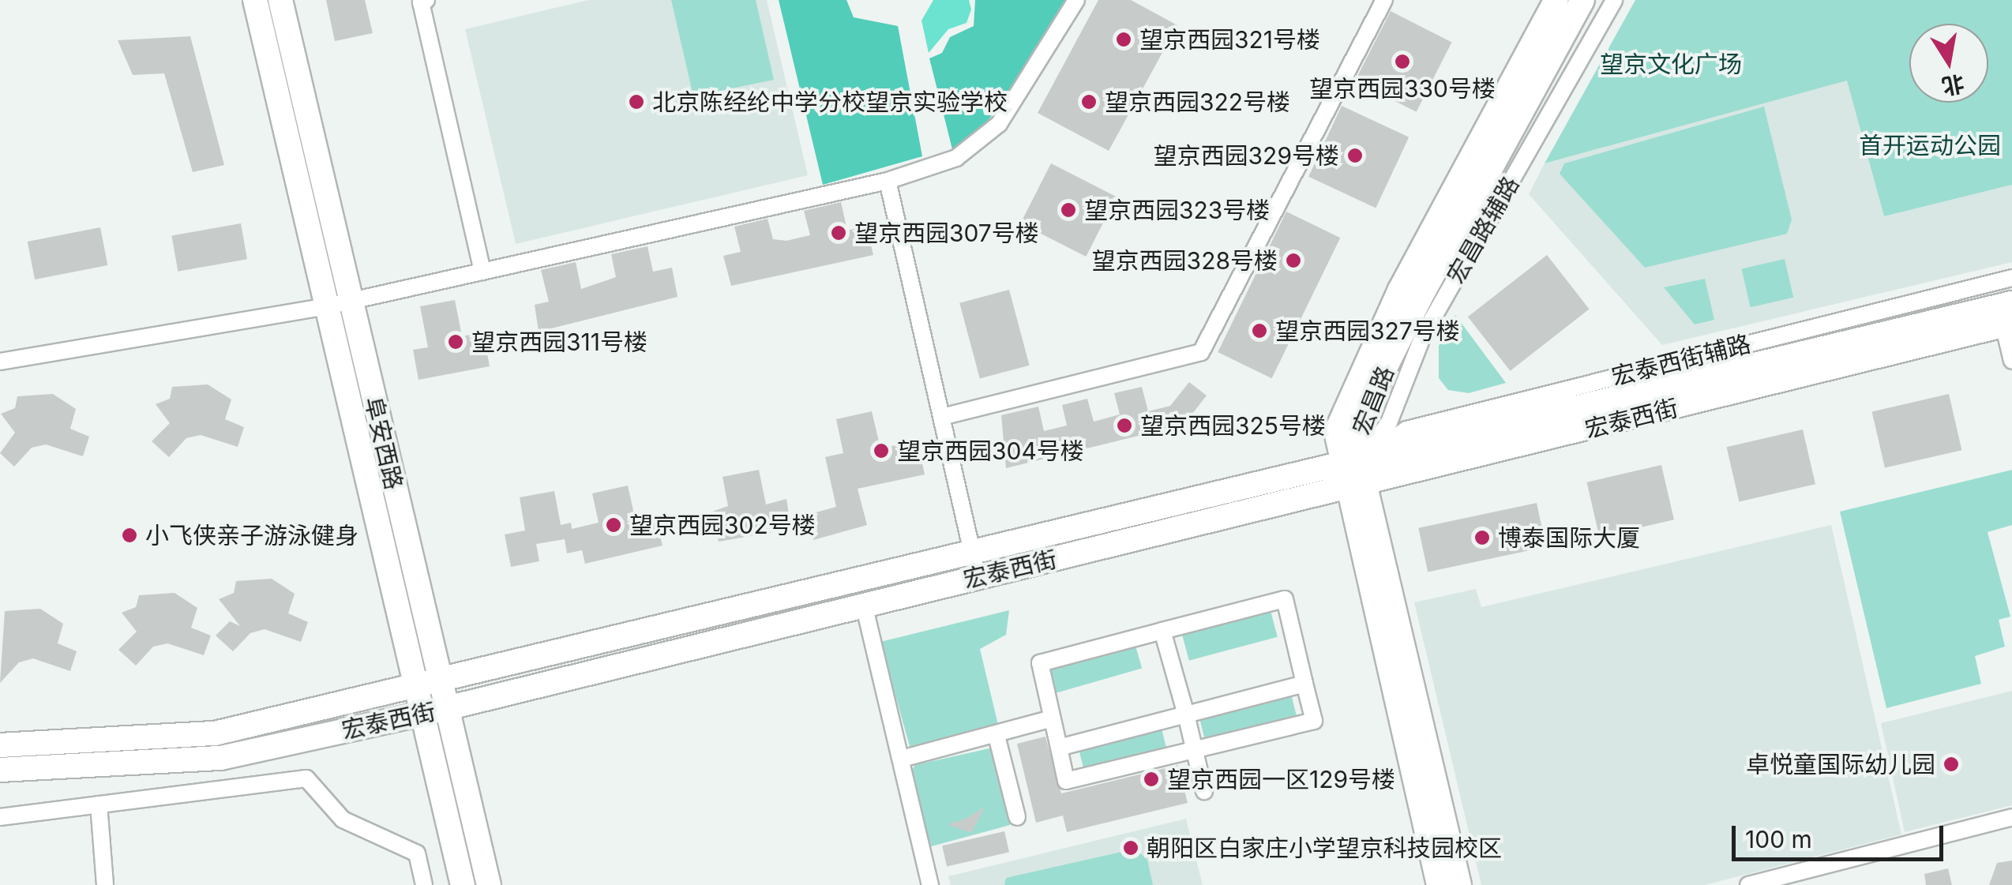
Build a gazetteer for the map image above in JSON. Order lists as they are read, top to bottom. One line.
{"streets":{"street":["宏昌路辅路","宏泰西街辅路","宏昌路","宏泰西街","阜安西路"]},"crossings":[["宏昌路辅路","宏泰西街辅路"],["宏昌路辅路","宏昌路"],["宏昌路辅路","宏泰西街"],["宏泰西街辅路","宏昌路"],["宏泰西街辅路","宏泰西街"],["宏昌路","宏泰西街"],["宏泰西街","阜安西路"]],"parks":["望京文化广场","首开运动公园"],"places":["望京西园321号楼","望京西园330号楼","北京陈经纶中学分校望京实验学校","望京西园322号楼","望京西园329号楼","望京西园323号楼","望京西园307号楼","望京西园328号楼","望京西园327号楼","望京西园311号楼","望京西园325号楼","望京西园304号楼","望京西园302号楼","小飞侠亲子游泳健身","博泰国际大厦","卓悦童国际幼儿园","望京西园一区129号楼","朝阳区白家庄小学望京科技园校区"],"scale_bar":"100 m","north":"bottom"}
